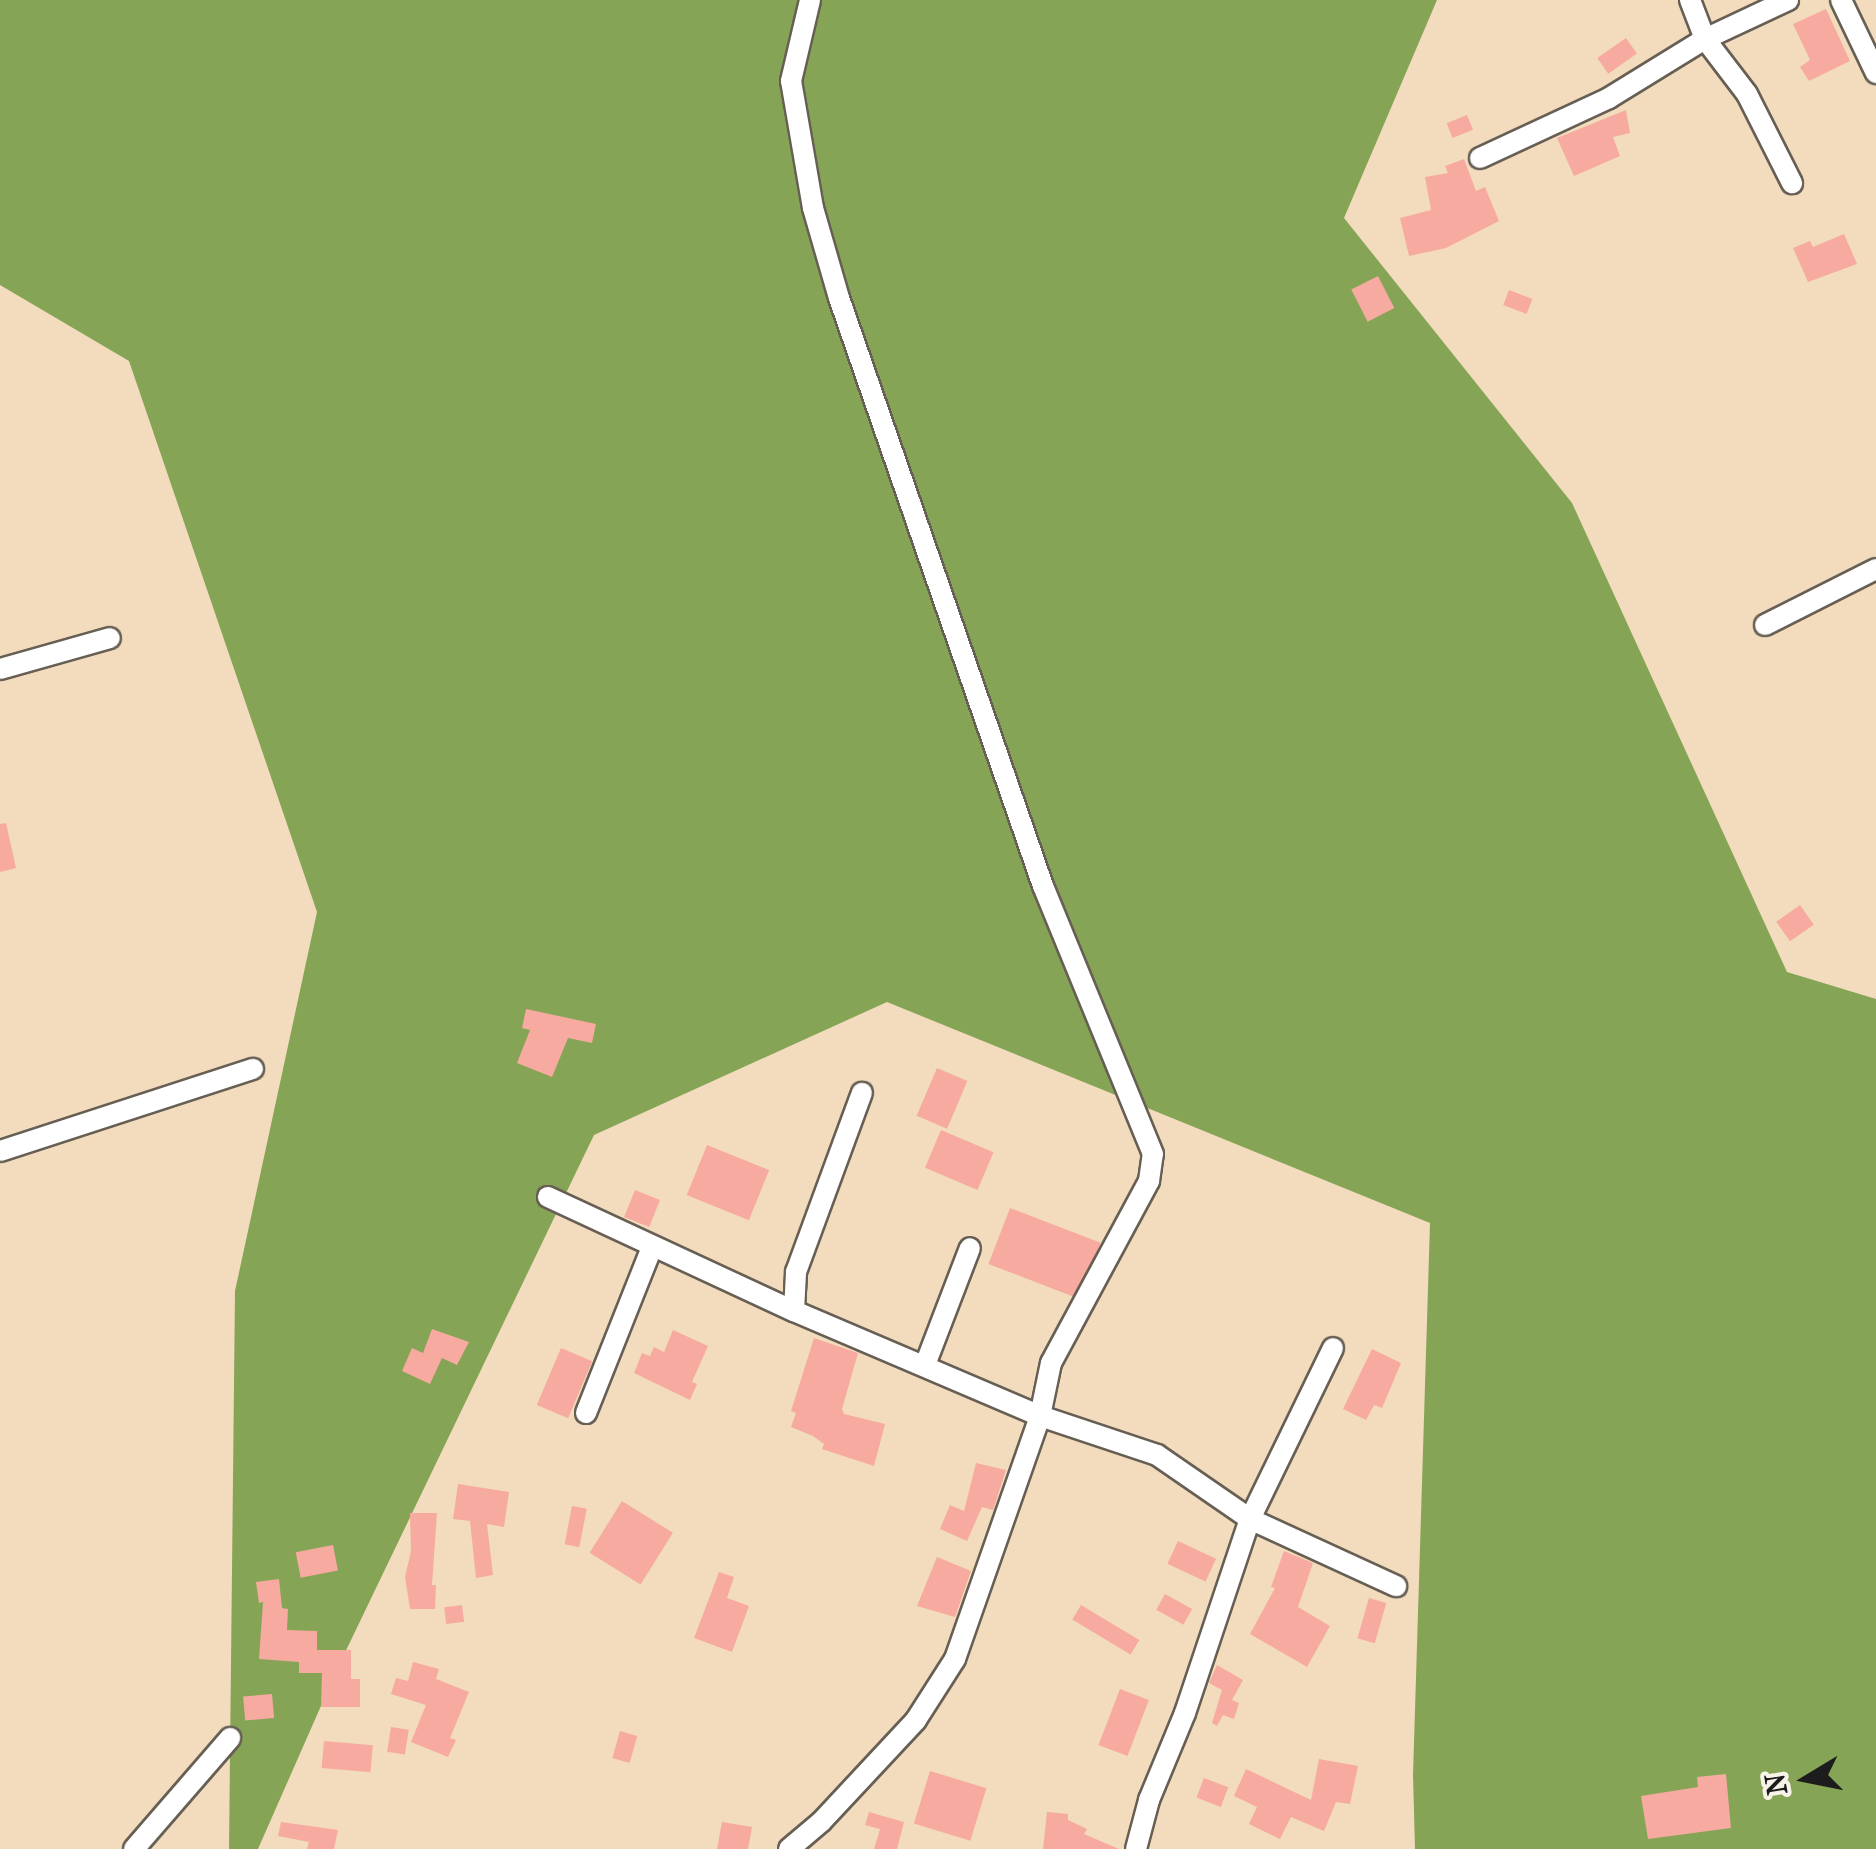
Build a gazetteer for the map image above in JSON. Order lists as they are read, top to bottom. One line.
{"north":"left"}
